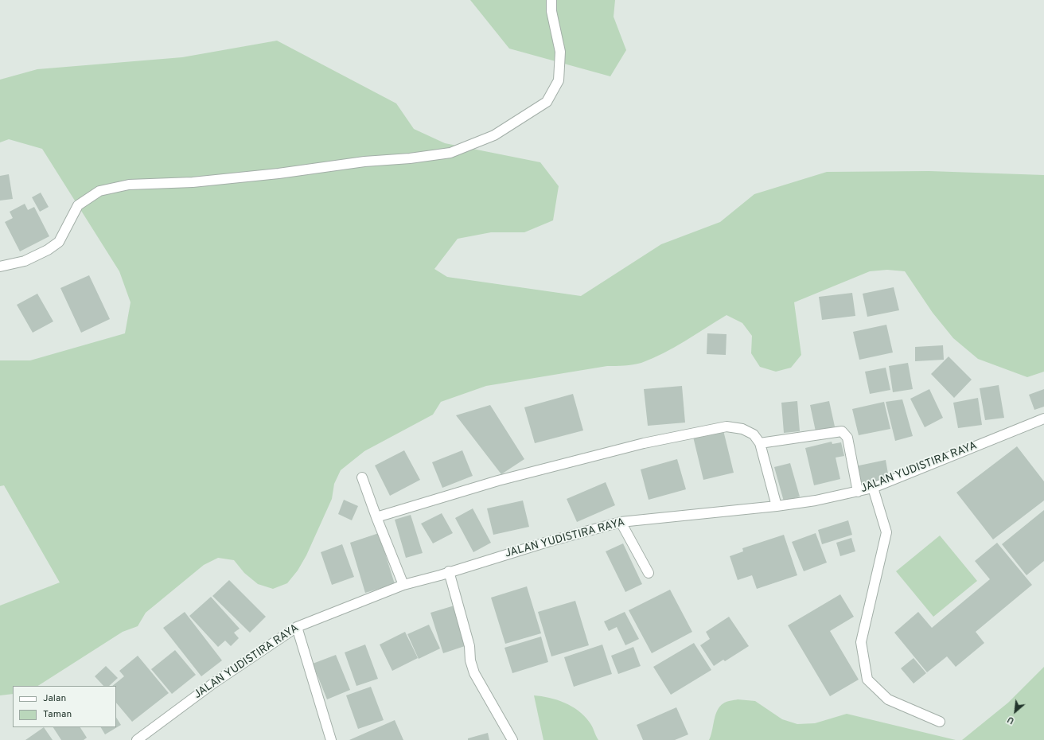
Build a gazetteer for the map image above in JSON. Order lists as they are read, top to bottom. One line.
{"streets":{"street":["JALAN YUDISTIRA RAYA"]},"legend":["Jalan","Taman"],"north":"bottom left"}
